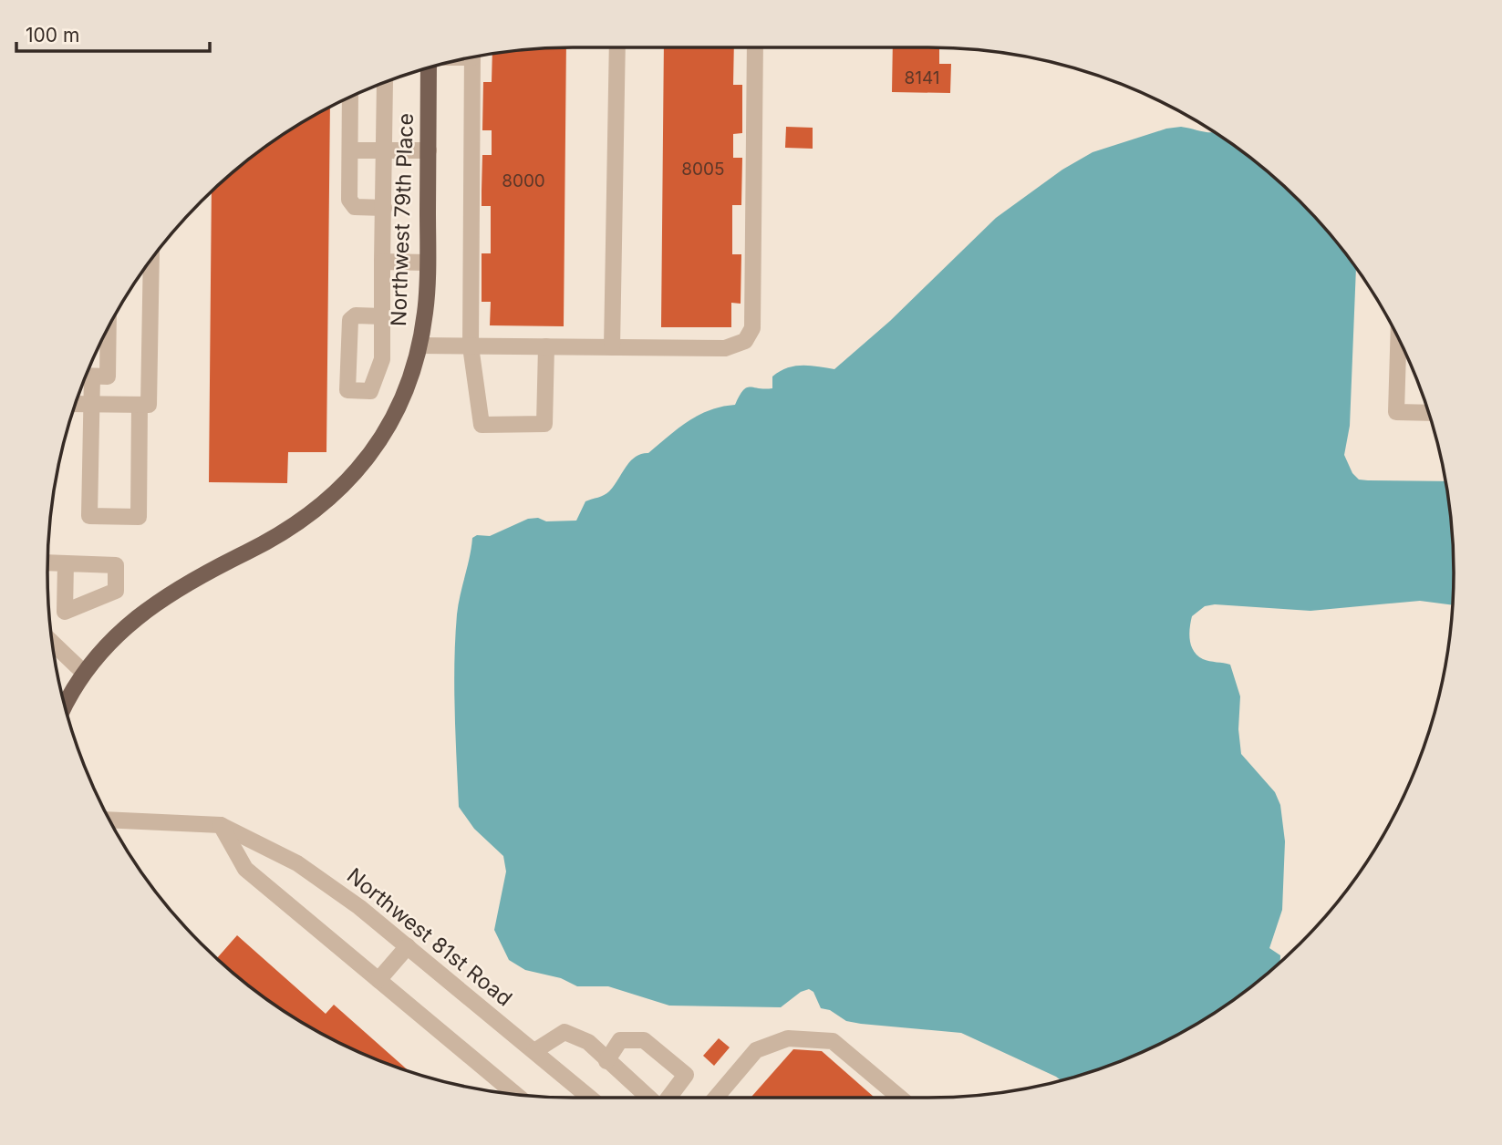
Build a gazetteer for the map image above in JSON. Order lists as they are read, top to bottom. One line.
{"streets":{"main road":["Northwest 79th Place"],"street":["Northwest 81st Road"]},"house_numbers":["8141","8005","8000"],"scale_bar":"100 m"}
